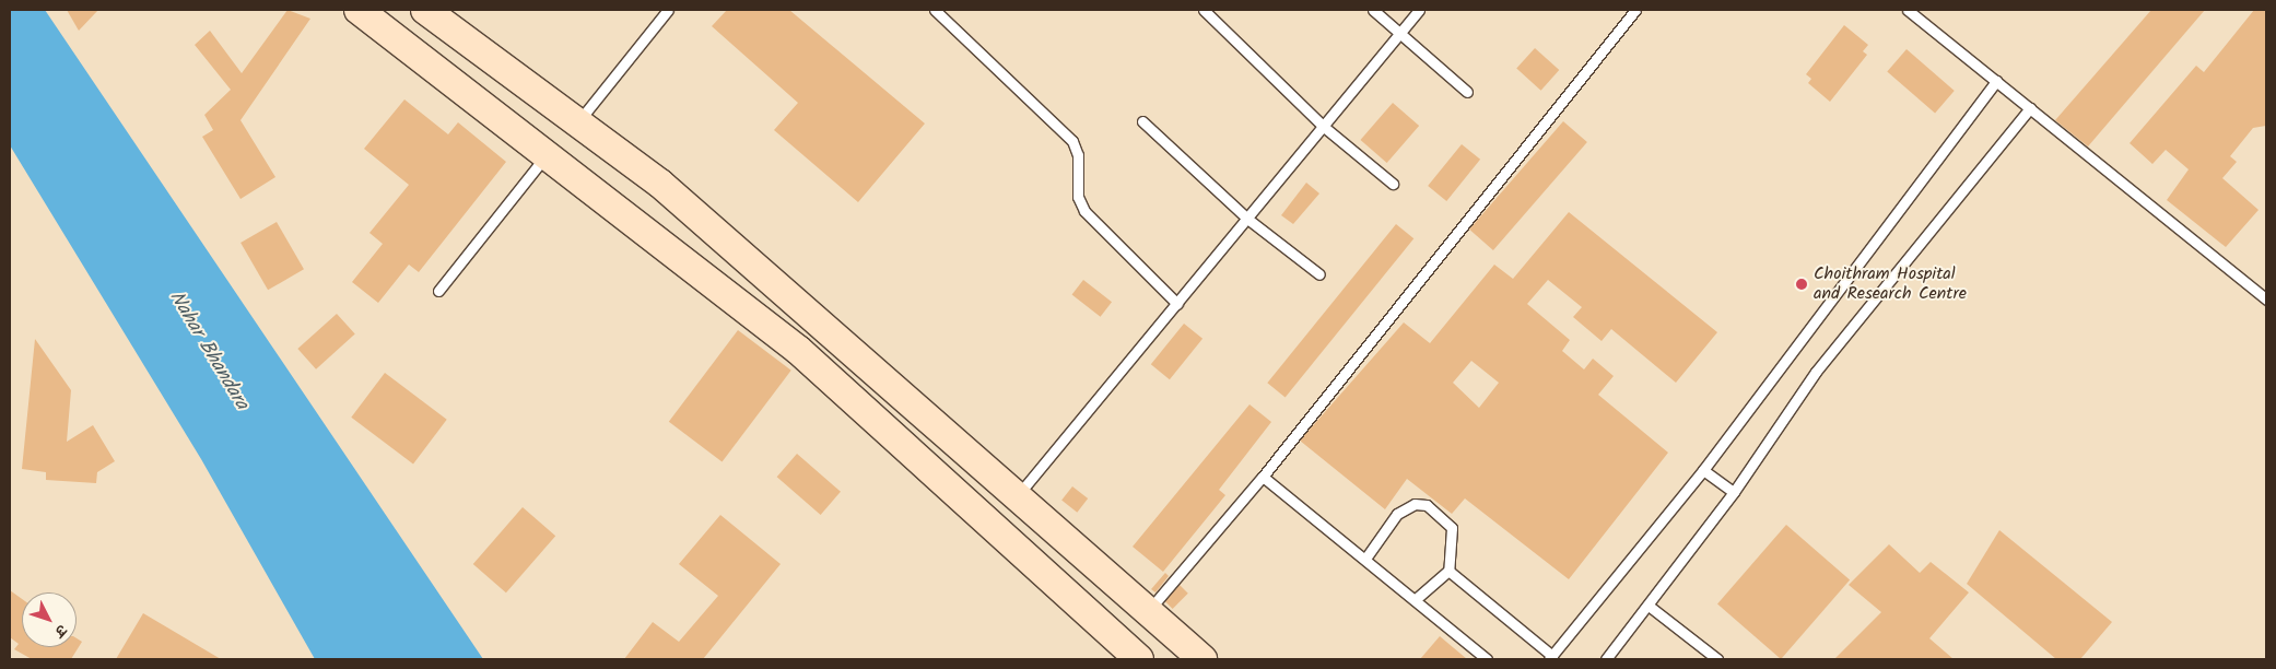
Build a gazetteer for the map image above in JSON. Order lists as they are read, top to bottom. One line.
{"water":["Nahar Bhandara"],"places":["Choithram Hospital and Research Centre"],"north":"bottom right"}
